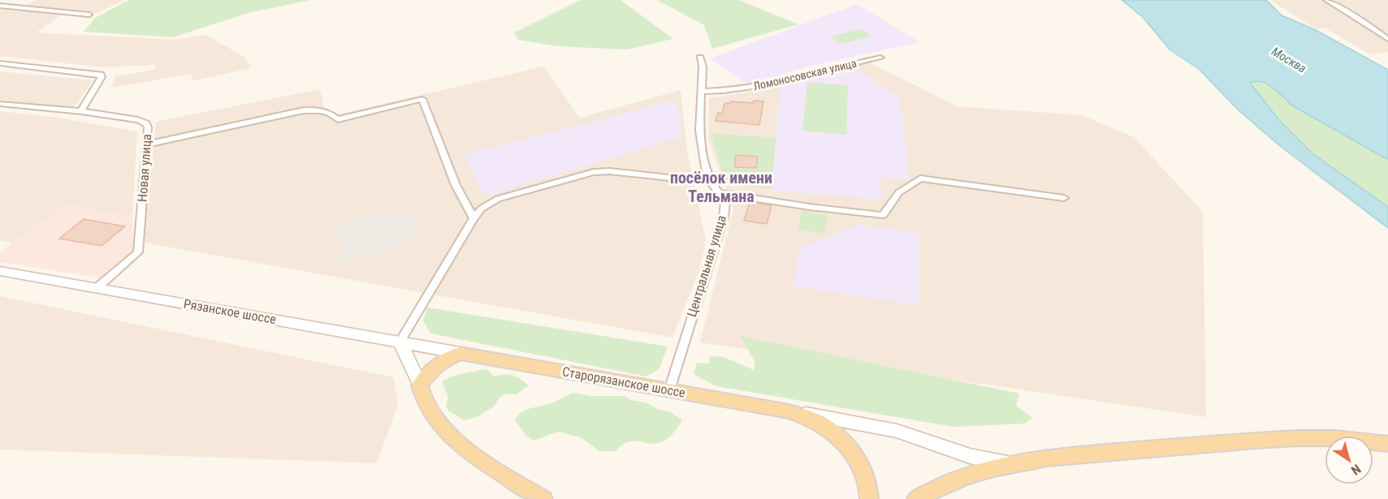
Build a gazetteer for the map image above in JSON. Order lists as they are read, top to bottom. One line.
{"streets":{"main road":["Рязанское шоссе","Старорязанское шоссе"],"street":["Ломоносовская улица","Новая улица","Центральная улица"]},"crossings":[["Ломоносовская улица","Центральная улица"],["Новая улица","Рязанское шоссе"],["Центральная улица","Старорязанское шоссе"],["Рязанское шоссе","Старорязанское шоссе"]],"districts":["посёлок имени Тельмана"],"water":["Москва"],"north":"bottom right"}
